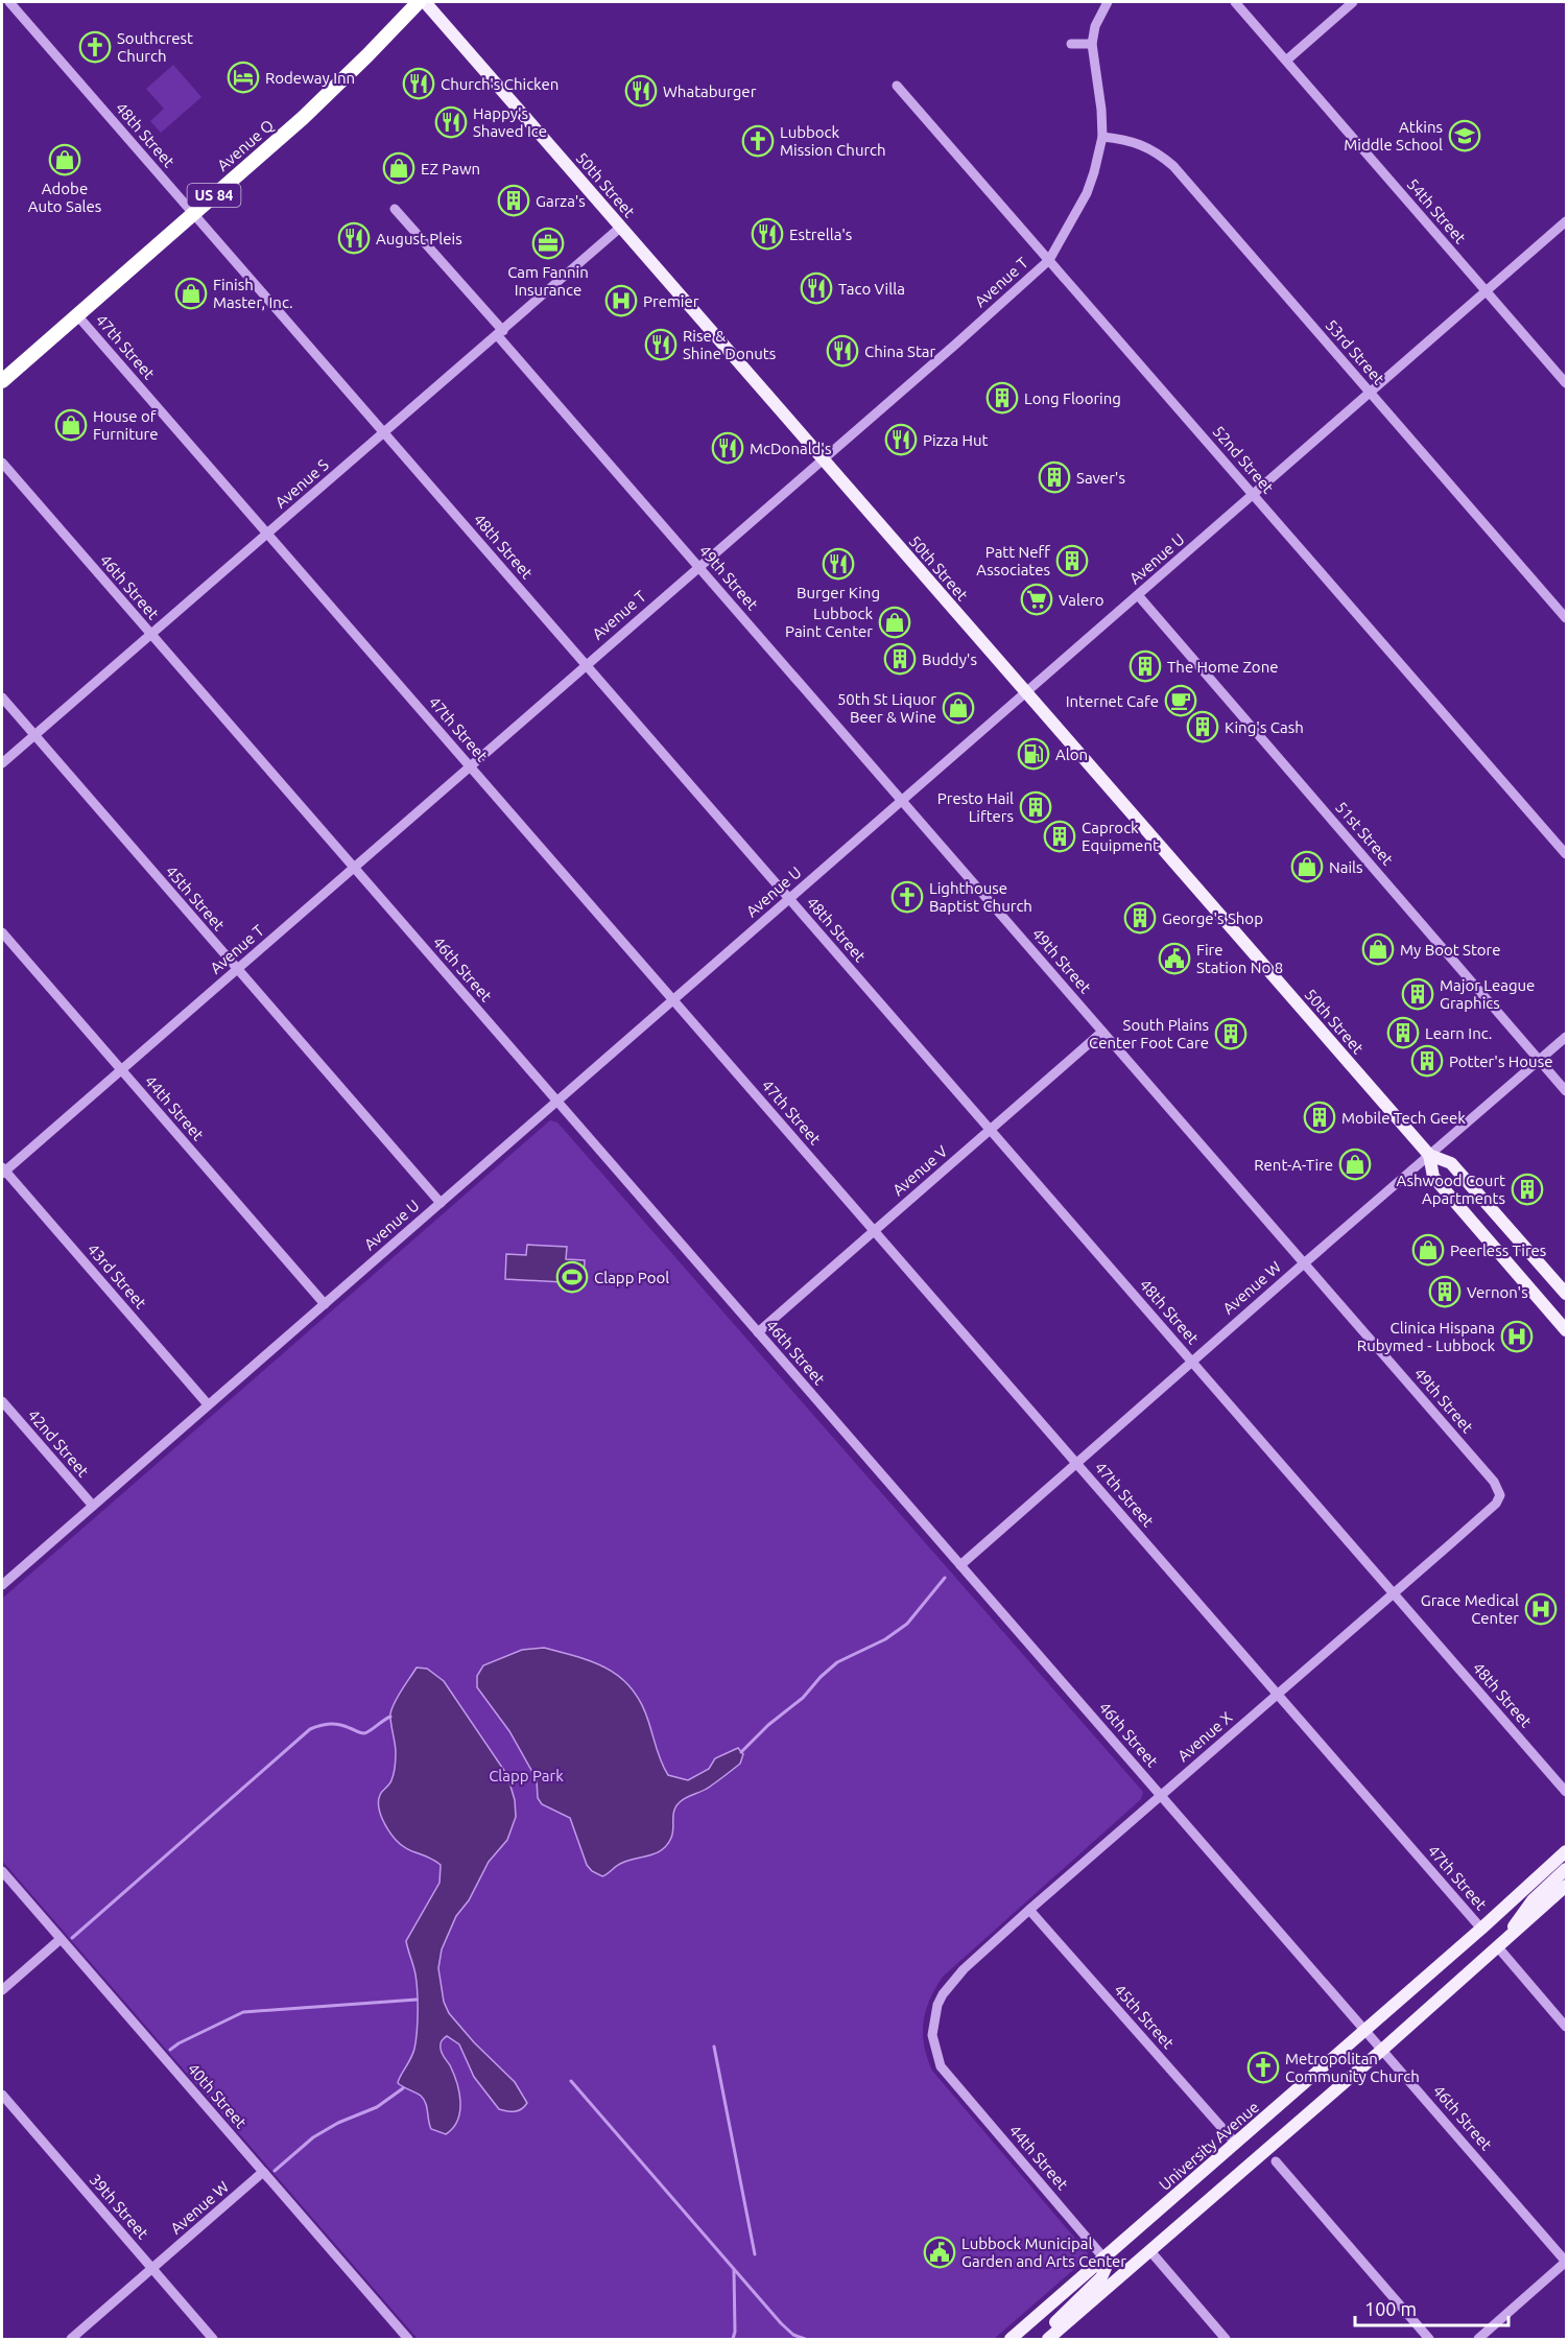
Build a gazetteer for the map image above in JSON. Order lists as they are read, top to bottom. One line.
{"streets":{"highway":["Avenue Q","US 84"],"main road":["50th Street","University Avenue"],"street":["48th Street","54th Street","Avenue T","47th Street","53rd Street","52nd Street","Avenue S","Avenue U","49th Street","46th Street","51st Street","45th Street","44th Street","Avenue V","43rd Street","Avenue W","42nd Street","Avenue X","40th Street","39th Street"]},"crossings":[["48th Street","Avenue Q"],["48th Street","Avenue T"],["48th Street","Avenue S"],["48th Street","Avenue U"],["48th Street","Avenue V"],["48th Street","Avenue W"],["48th Street","Avenue X"],["Avenue Q","47th Street"],["50th Street","Avenue T"],["50th Street","Avenue S"],["50th Street","Avenue U"],["50th Street","Avenue W"],["54th Street","Avenue U"],["Avenue T","47th Street"],["Avenue T","53rd Street"],["Avenue T","52nd Street"],["Avenue T","49th Street"],["Avenue T","46th Street"],["Avenue T","45th Street"],["Avenue T","44th Street"],["Avenue T","43rd Street"],["47th Street","Avenue S"],["47th Street","Avenue U"],["47th Street","Avenue V"],["47th Street","Avenue W"],["47th Street","Avenue X"],["47th Street","University Avenue"],["53rd Street","Avenue U"],["52nd Street","Avenue U"],["Avenue S","49th Street"],["Avenue S","46th Street"],["Avenue S","45th Street"],["Avenue U","49th Street"],["Avenue U","46th Street"],["Avenue U","51st Street"],["Avenue U","45th Street"],["Avenue U","44th Street"],["Avenue U","43rd Street"],["Avenue U","42nd Street"],["49th Street","Avenue V"],["49th Street","Avenue W"],["49th Street","Avenue X"],["46th Street","Avenue V"],["46th Street","Avenue W"],["46th Street","Avenue X"],["46th Street","University Avenue"],["51st Street","Avenue W"],["45th Street","Avenue X"],["45th Street","University Avenue"],["44th Street","Avenue X"],["44th Street","University Avenue"],["Avenue W","40th Street"],["Avenue W","39th Street"]],"parks":["Clapp Park"],"places":{"church":["Southcrest Church","Lubbock Mission Church","Lighthouse Baptist Church","Metropolitan Community Church"],"hotel":["Rodeway Inn"],"restaurant":["Church's Chicken","Whataburger","Happy's Shaved Ice","Estrella's","August Pleis","Taco Villa","Rise & Shine Donuts","China Star","Pizza Hut","McDonald's","Burger King"],"school or university":["Atkins Middle School"],"shop":["Adobe Auto Sales","EZ Pawn","Finish Master, Inc.","House of Furniture","Lubbock Paint Center","50th St Liquor Beer & Wine","Nails","My Boot Store","Rent-A-Tire","Peerless Tires"],"building":["Garza's","Long Flooring","Saver's","Patt Neff Associates","Buddy's","The Home Zone","King's Cash","Presto Hail Lifters","Caprock Equipment","George's Shop","Major League Graphics","Learn Inc.","South Plains Center Foot Care","Potter's House","Mobile Tech Geek","Ashwood Court Apartments","Vernon's"],"office":["Cam Fannin Insurance"],"hospital":["Premier","Clinica Hispana Rubymed - Lubbock","Grace Medical Center"],"supermarket":["Valero"],"cafe":["Internet Cafe"],"fuel station":["Alon"],"public building":["Fire Station No 8","Lubbock Municipal Garden and Arts Center"],"sports":["Clapp Pool"]},"scale_bar":"100 m"}
